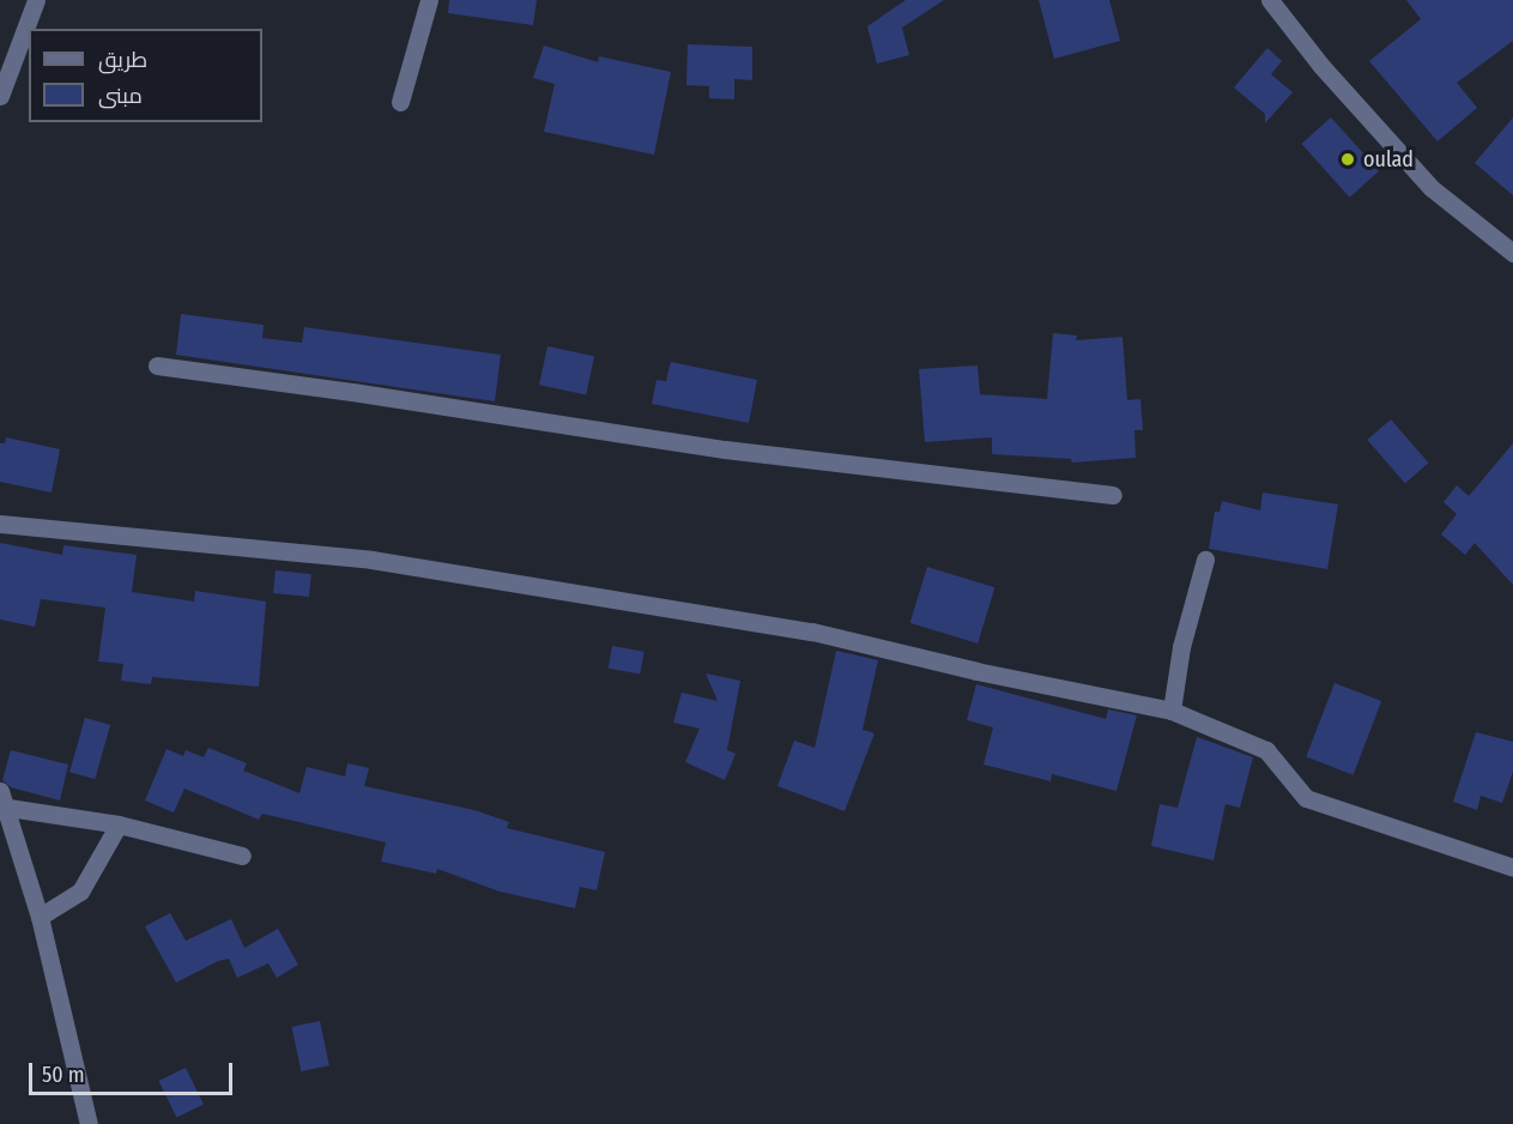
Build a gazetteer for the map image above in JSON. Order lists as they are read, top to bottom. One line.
{"places":["oulad"],"legend":["طريق","مبنى"],"scale_bar":"50 m"}
